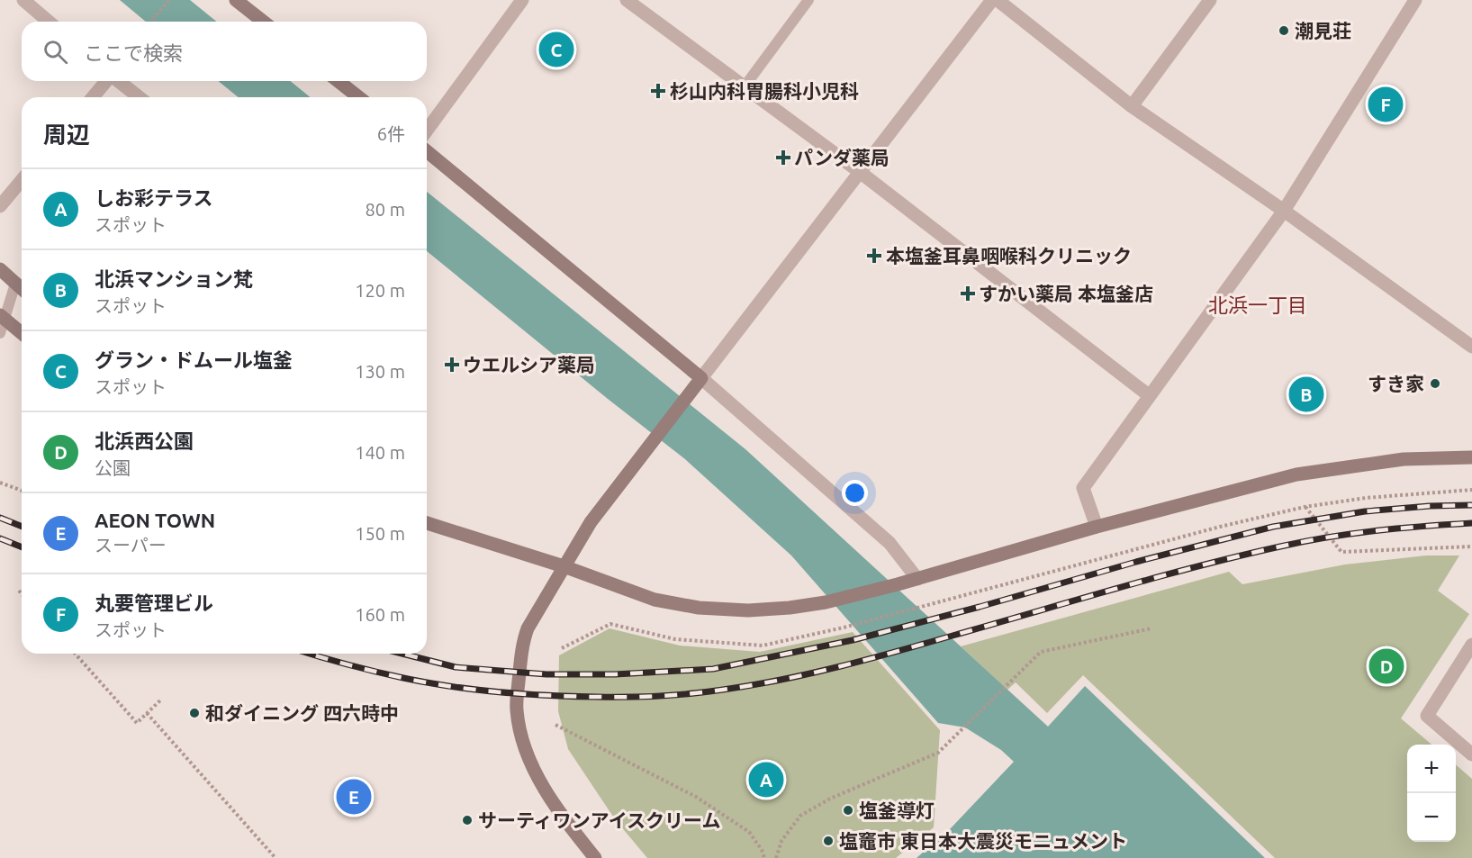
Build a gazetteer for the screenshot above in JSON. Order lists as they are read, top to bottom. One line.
{"districts":["北浜一丁目"],"places":{"other":["潮見荘","すき家","和ダイニング 四六時中","塩釜導灯","サーティワンアイスクリーム","塩竈市 東日本大震災モニュメント"],"health":["杉山内科胃腸科小児科","パンダ薬局","本塩釜耳鼻咽喉科クリニック","すかい薬局 本塩釜店","ウエルシア薬局"]},"page":{"search":"ここで検索","pins":["C","F","B","D","A","E"],"heading":["周辺","6件"],"list":[{"mark":"A","name":"しお彩テラス","note":"スポット","value":"80 m"},{"mark":"B","name":"北浜マンション梵","note":"スポット","value":"120 m"},{"mark":"C","name":"グラン・ドムール塩釜","note":"スポット","value":"130 m"},{"mark":"D","name":"北浜西公園","note":"公園","value":"140 m"},{"mark":"E","name":"AEON TOWN","note":"スーパー","value":"150 m"},{"mark":"F","name":"丸要管理ビル","note":"スポット","value":"160 m"}],"map_buttons":["+","−"]}}
